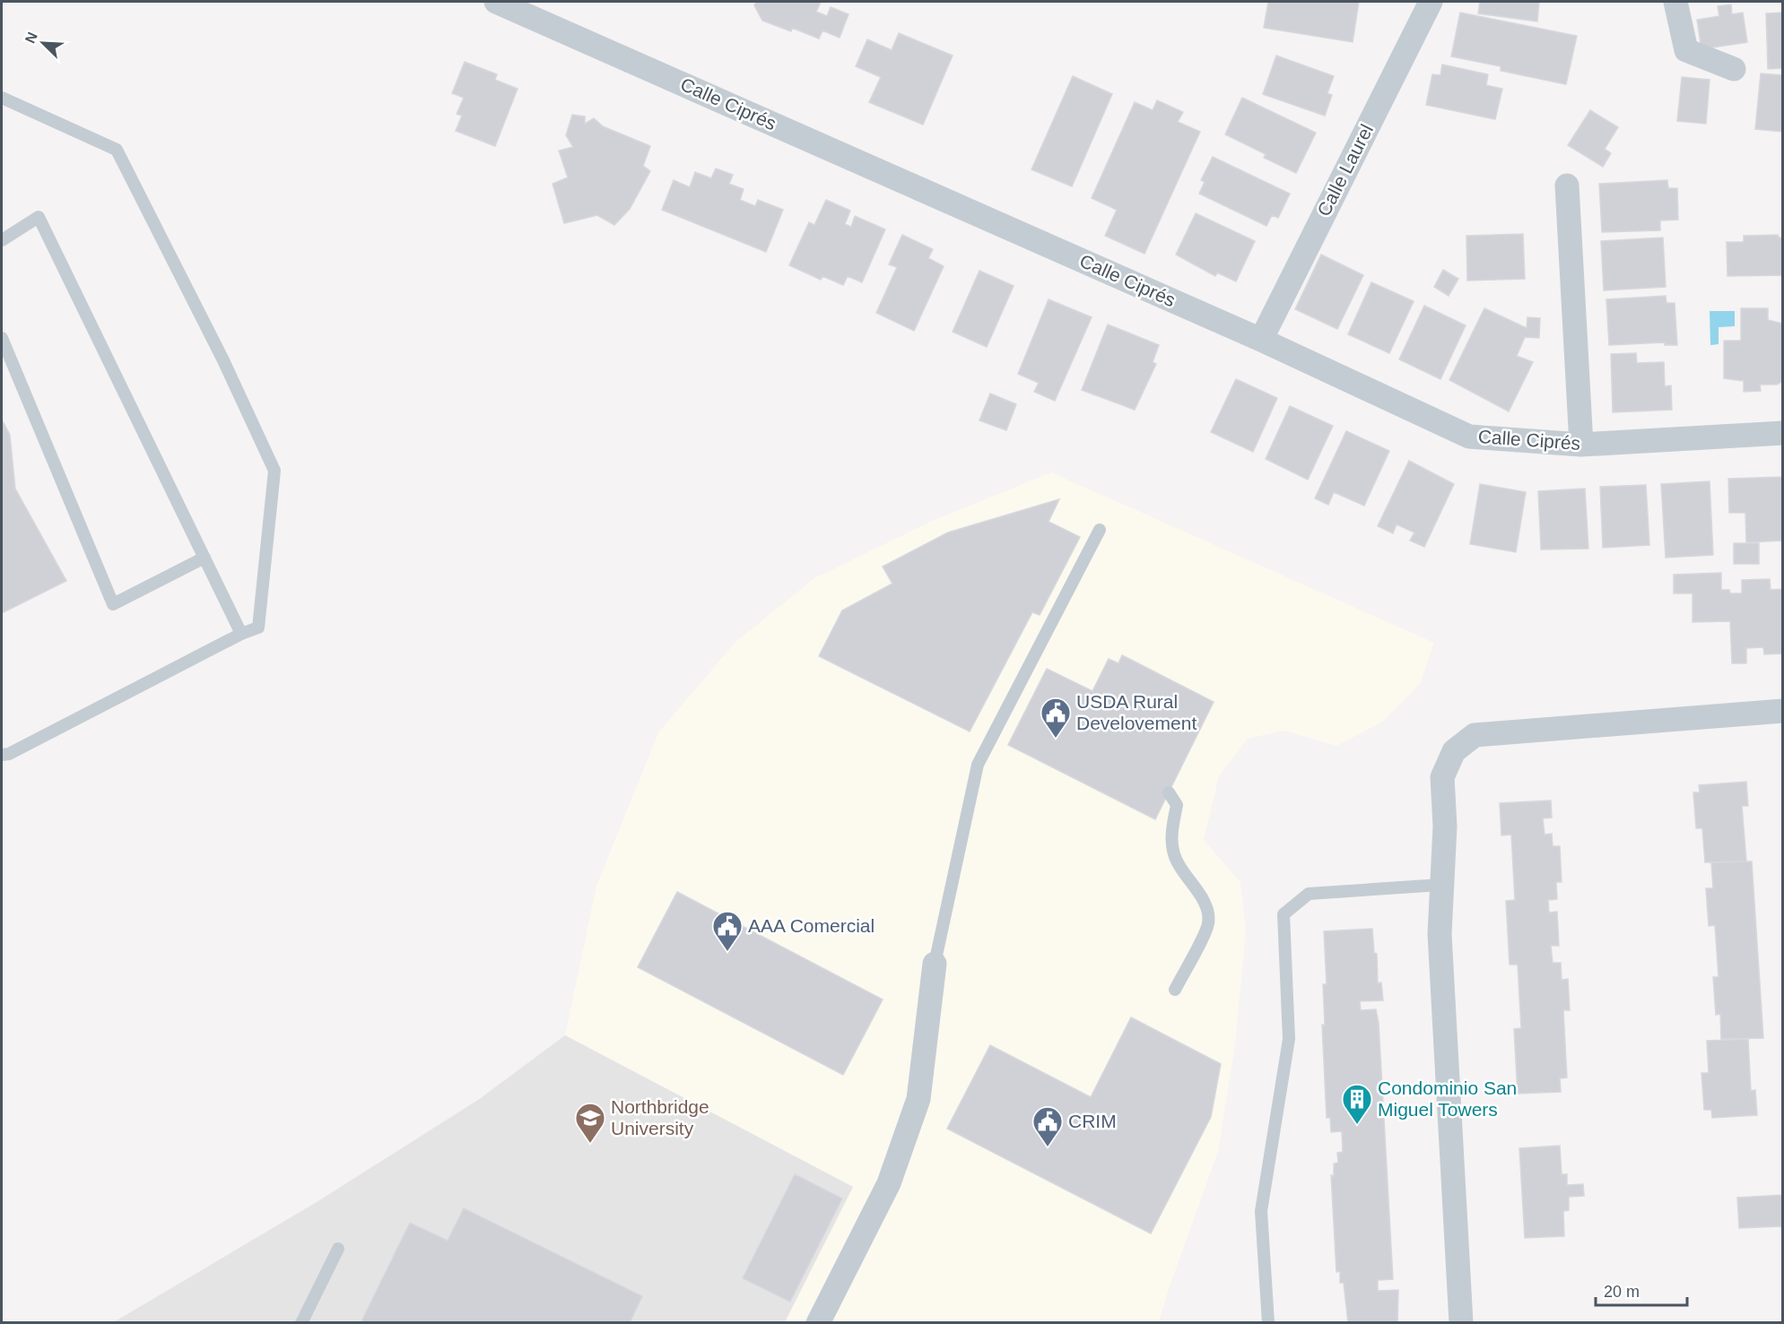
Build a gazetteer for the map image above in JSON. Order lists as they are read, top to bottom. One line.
{"streets":{"street":["Calle Ciprés","Calle Laurel"]},"crossings":[["Calle Ciprés","Calle Laurel"]],"places":{"public building":["USDA Rural Develovement","AAA Comercial","CRIM"],"building":["Condominio San Miguel Towers"],"school or university":["Northbridge University"]},"scale_bar":"20 m","north":"top left"}
